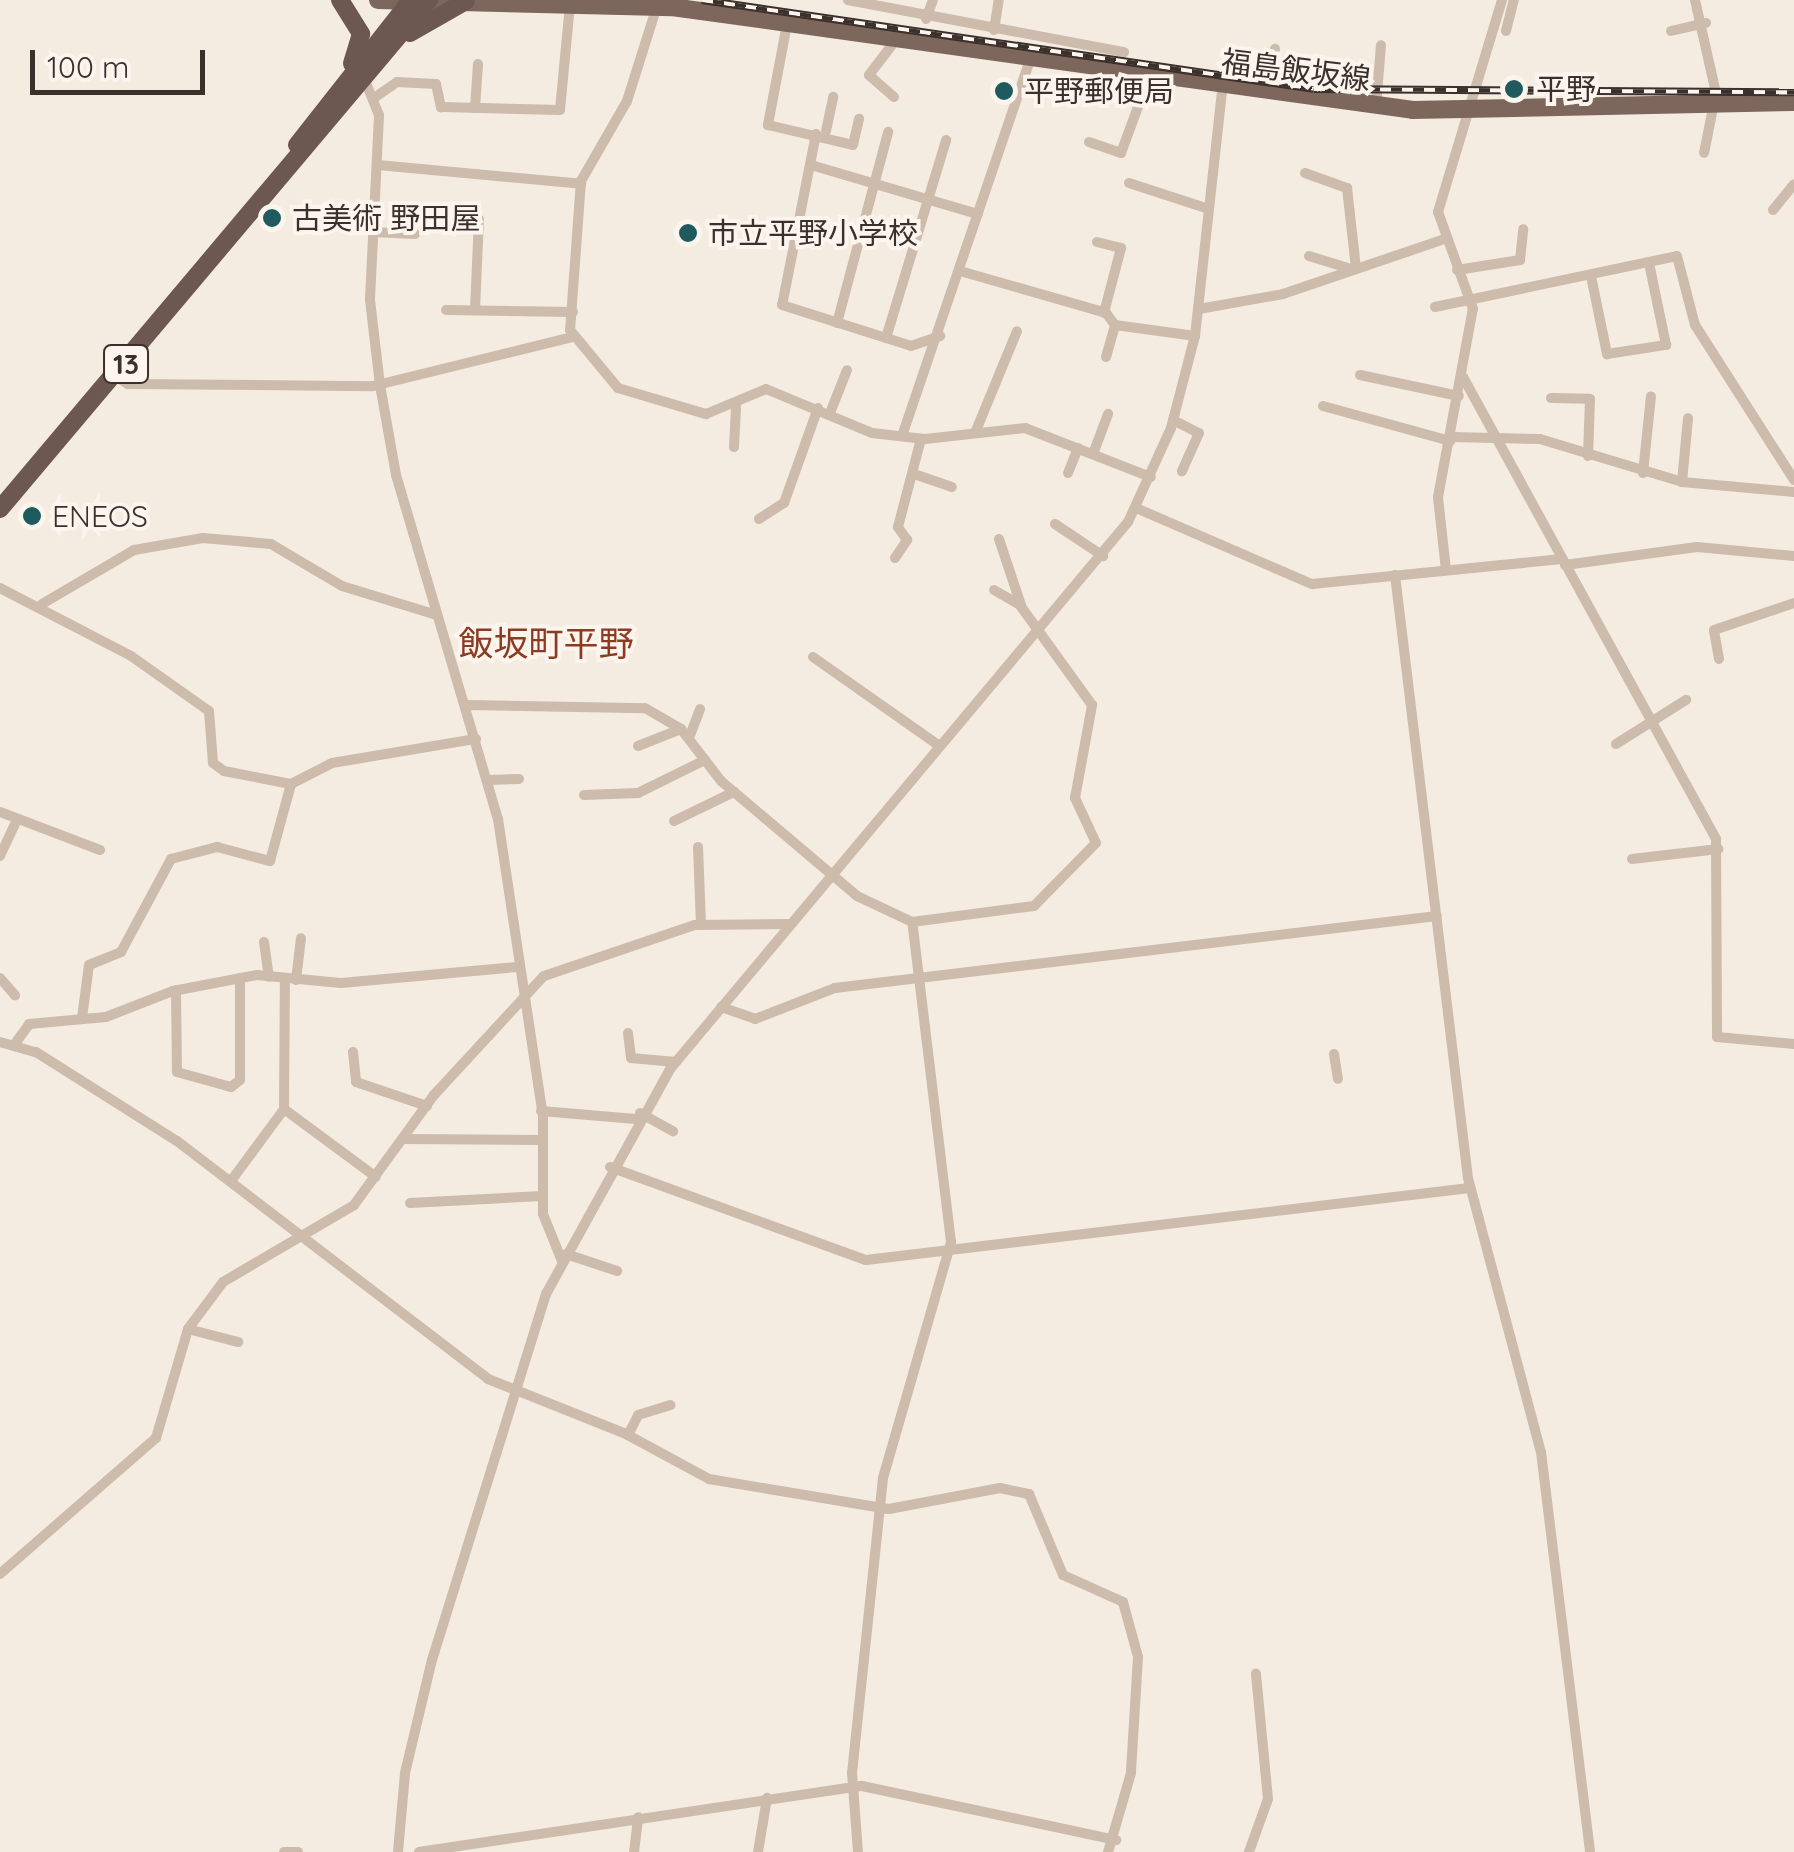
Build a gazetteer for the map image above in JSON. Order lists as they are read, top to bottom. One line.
{"streets":{"highway":["13"],"main road":["福島飯坂線"]},"crossings":[["福島飯坂線","13"]],"districts":["飯坂町平野"],"places":["平野","平野郵便局","古美術 野田屋","市立平野小学校","ENEOS"],"scale_bar":"100 m"}
